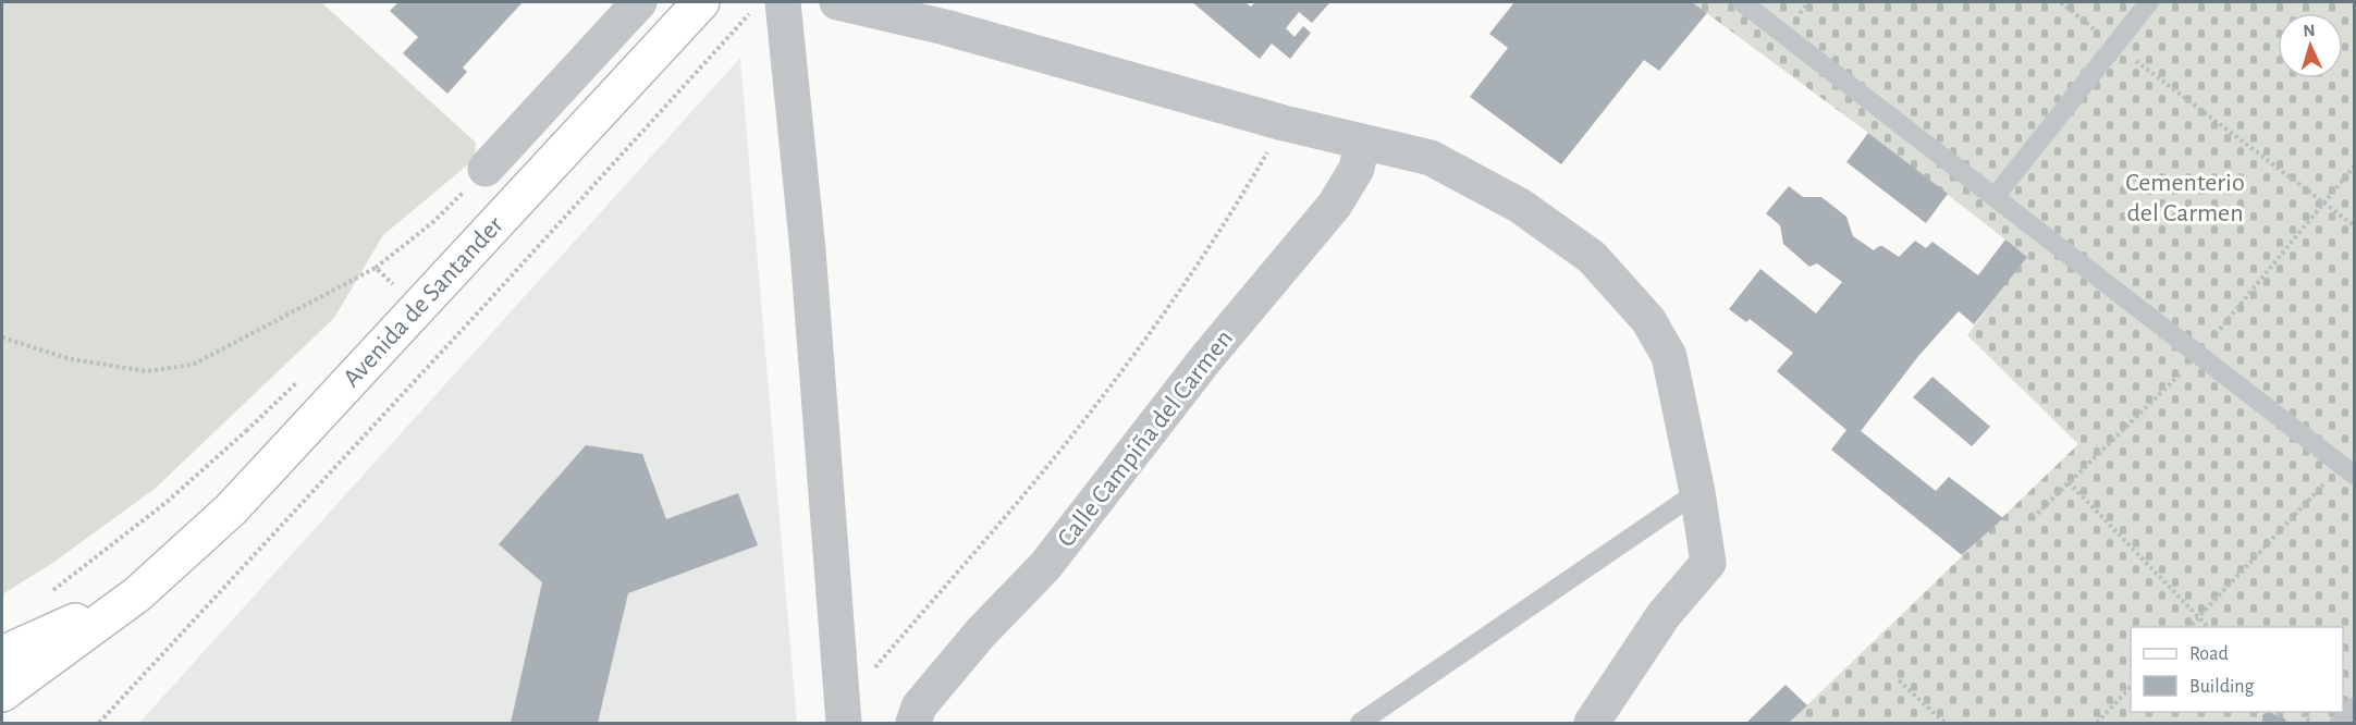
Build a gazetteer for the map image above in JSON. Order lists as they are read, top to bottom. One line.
{"streets":{"main road":["Avenida de Santander"],"street":["Calle Campiña del Carmen"]},"parks":["Cementerio del Carmen"],"legend":["Road","Building"],"north":"top"}
